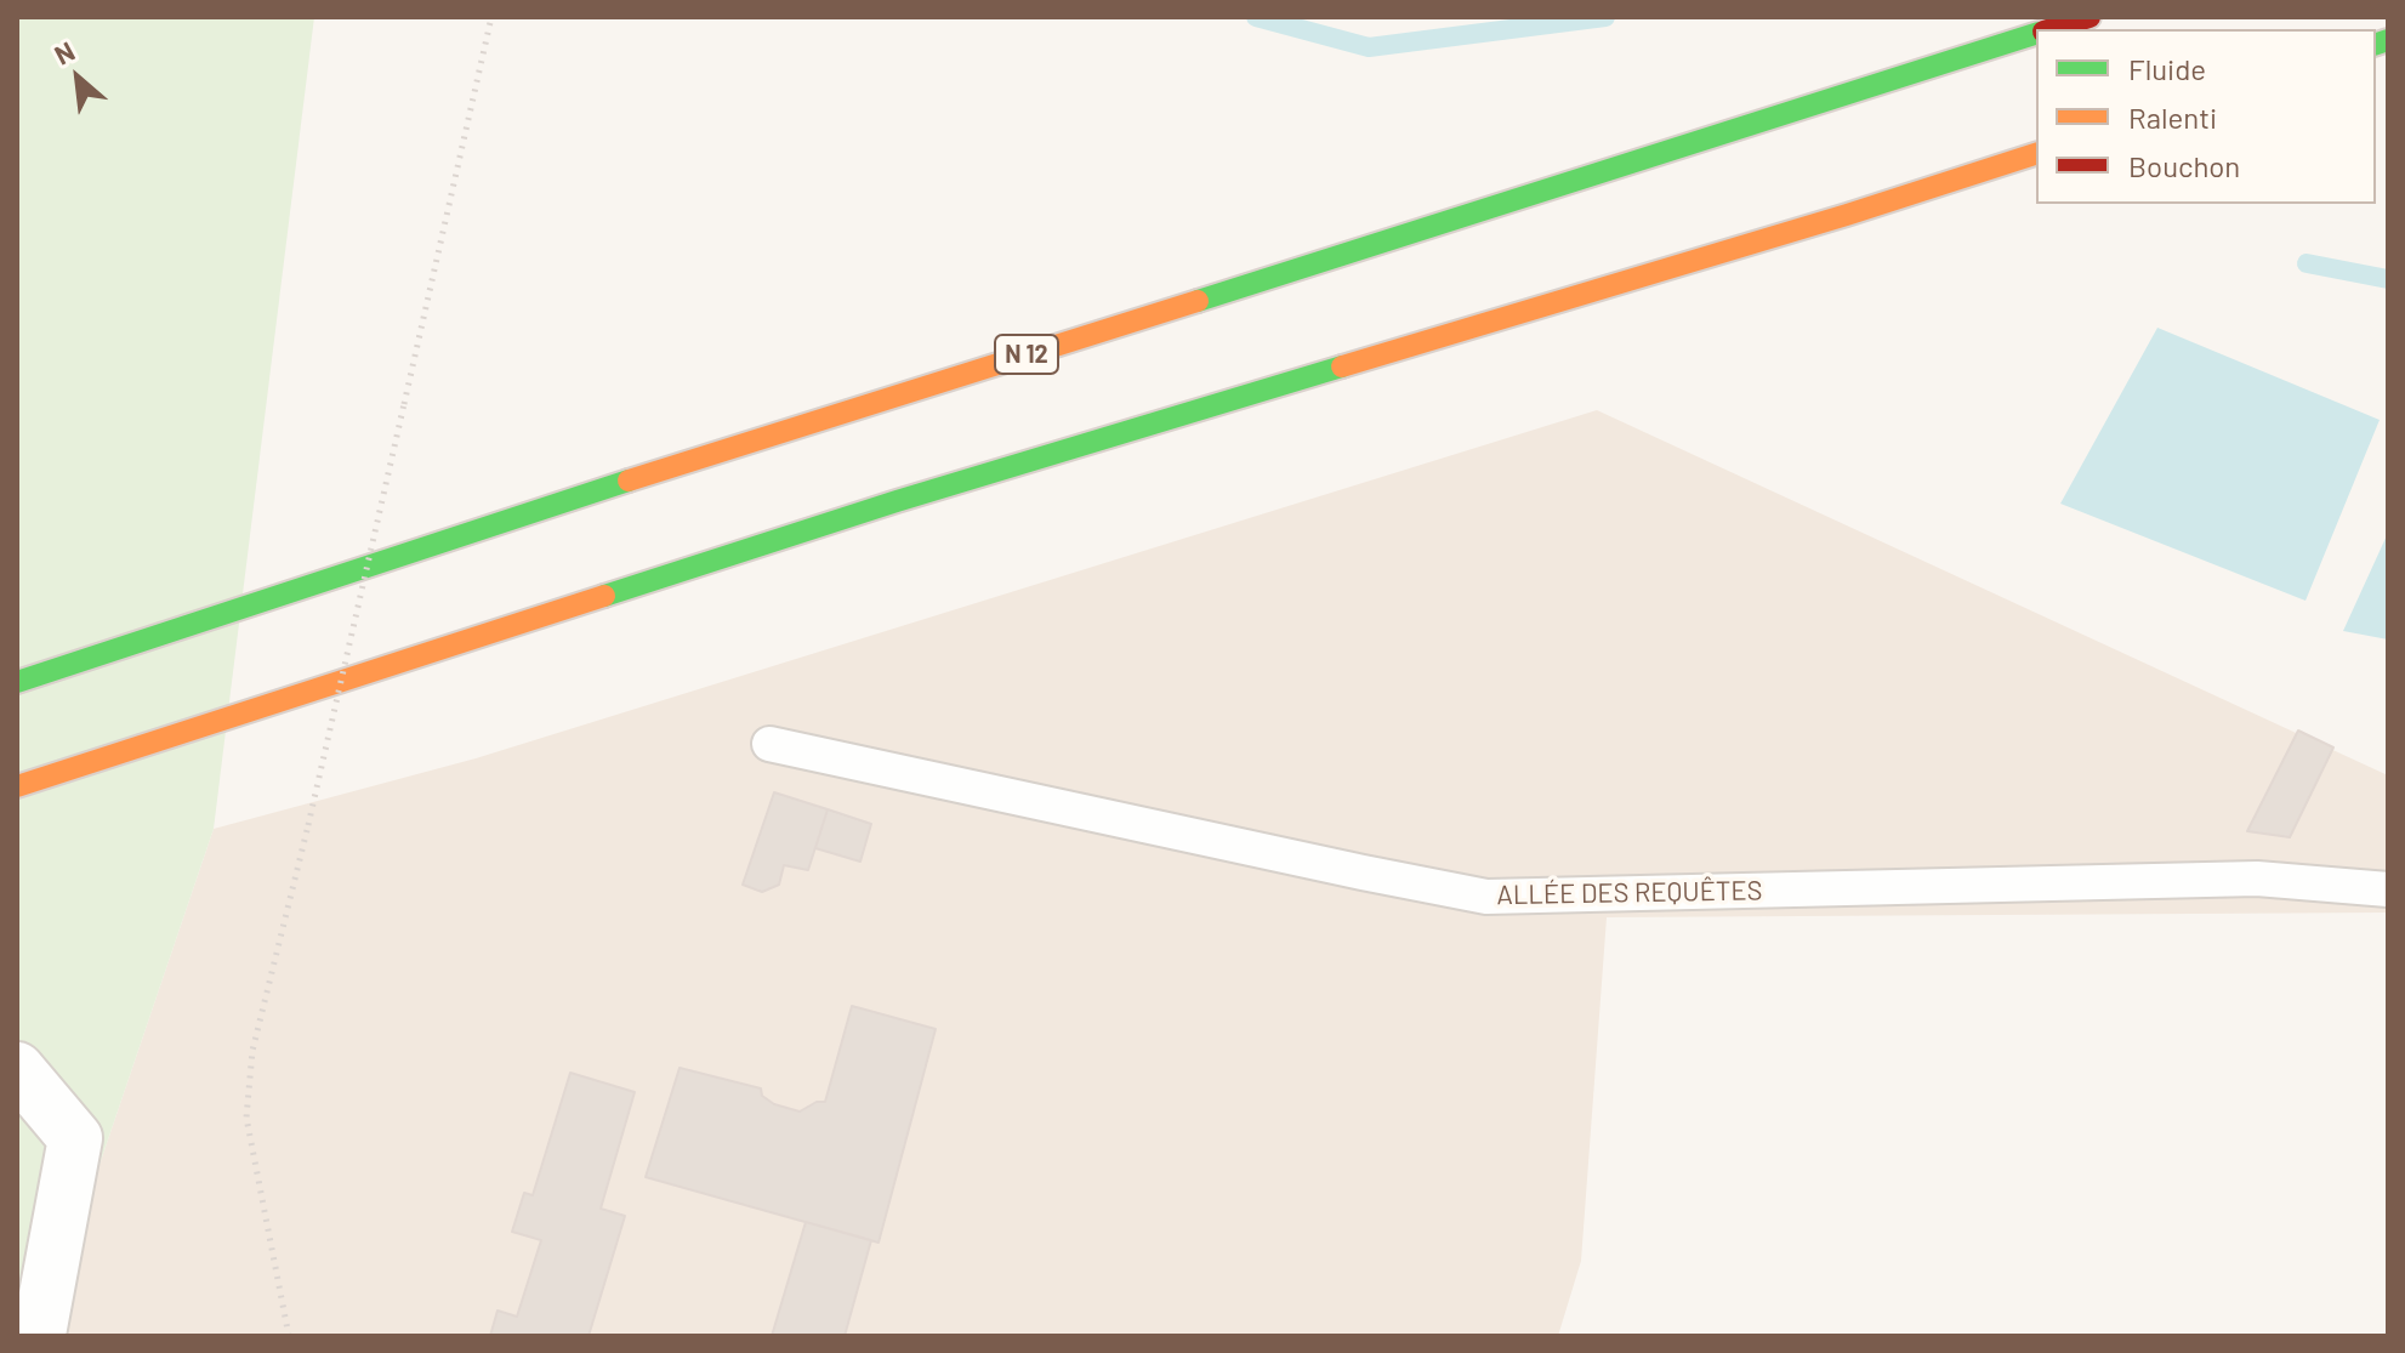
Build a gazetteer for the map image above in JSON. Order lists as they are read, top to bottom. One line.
{"streets":{"highway":["N 12"],"lane":["ALLÉE DES REQUÊTES"]},"legend":["Fluide","Ralenti","Bouchon"],"north":"top left"}
